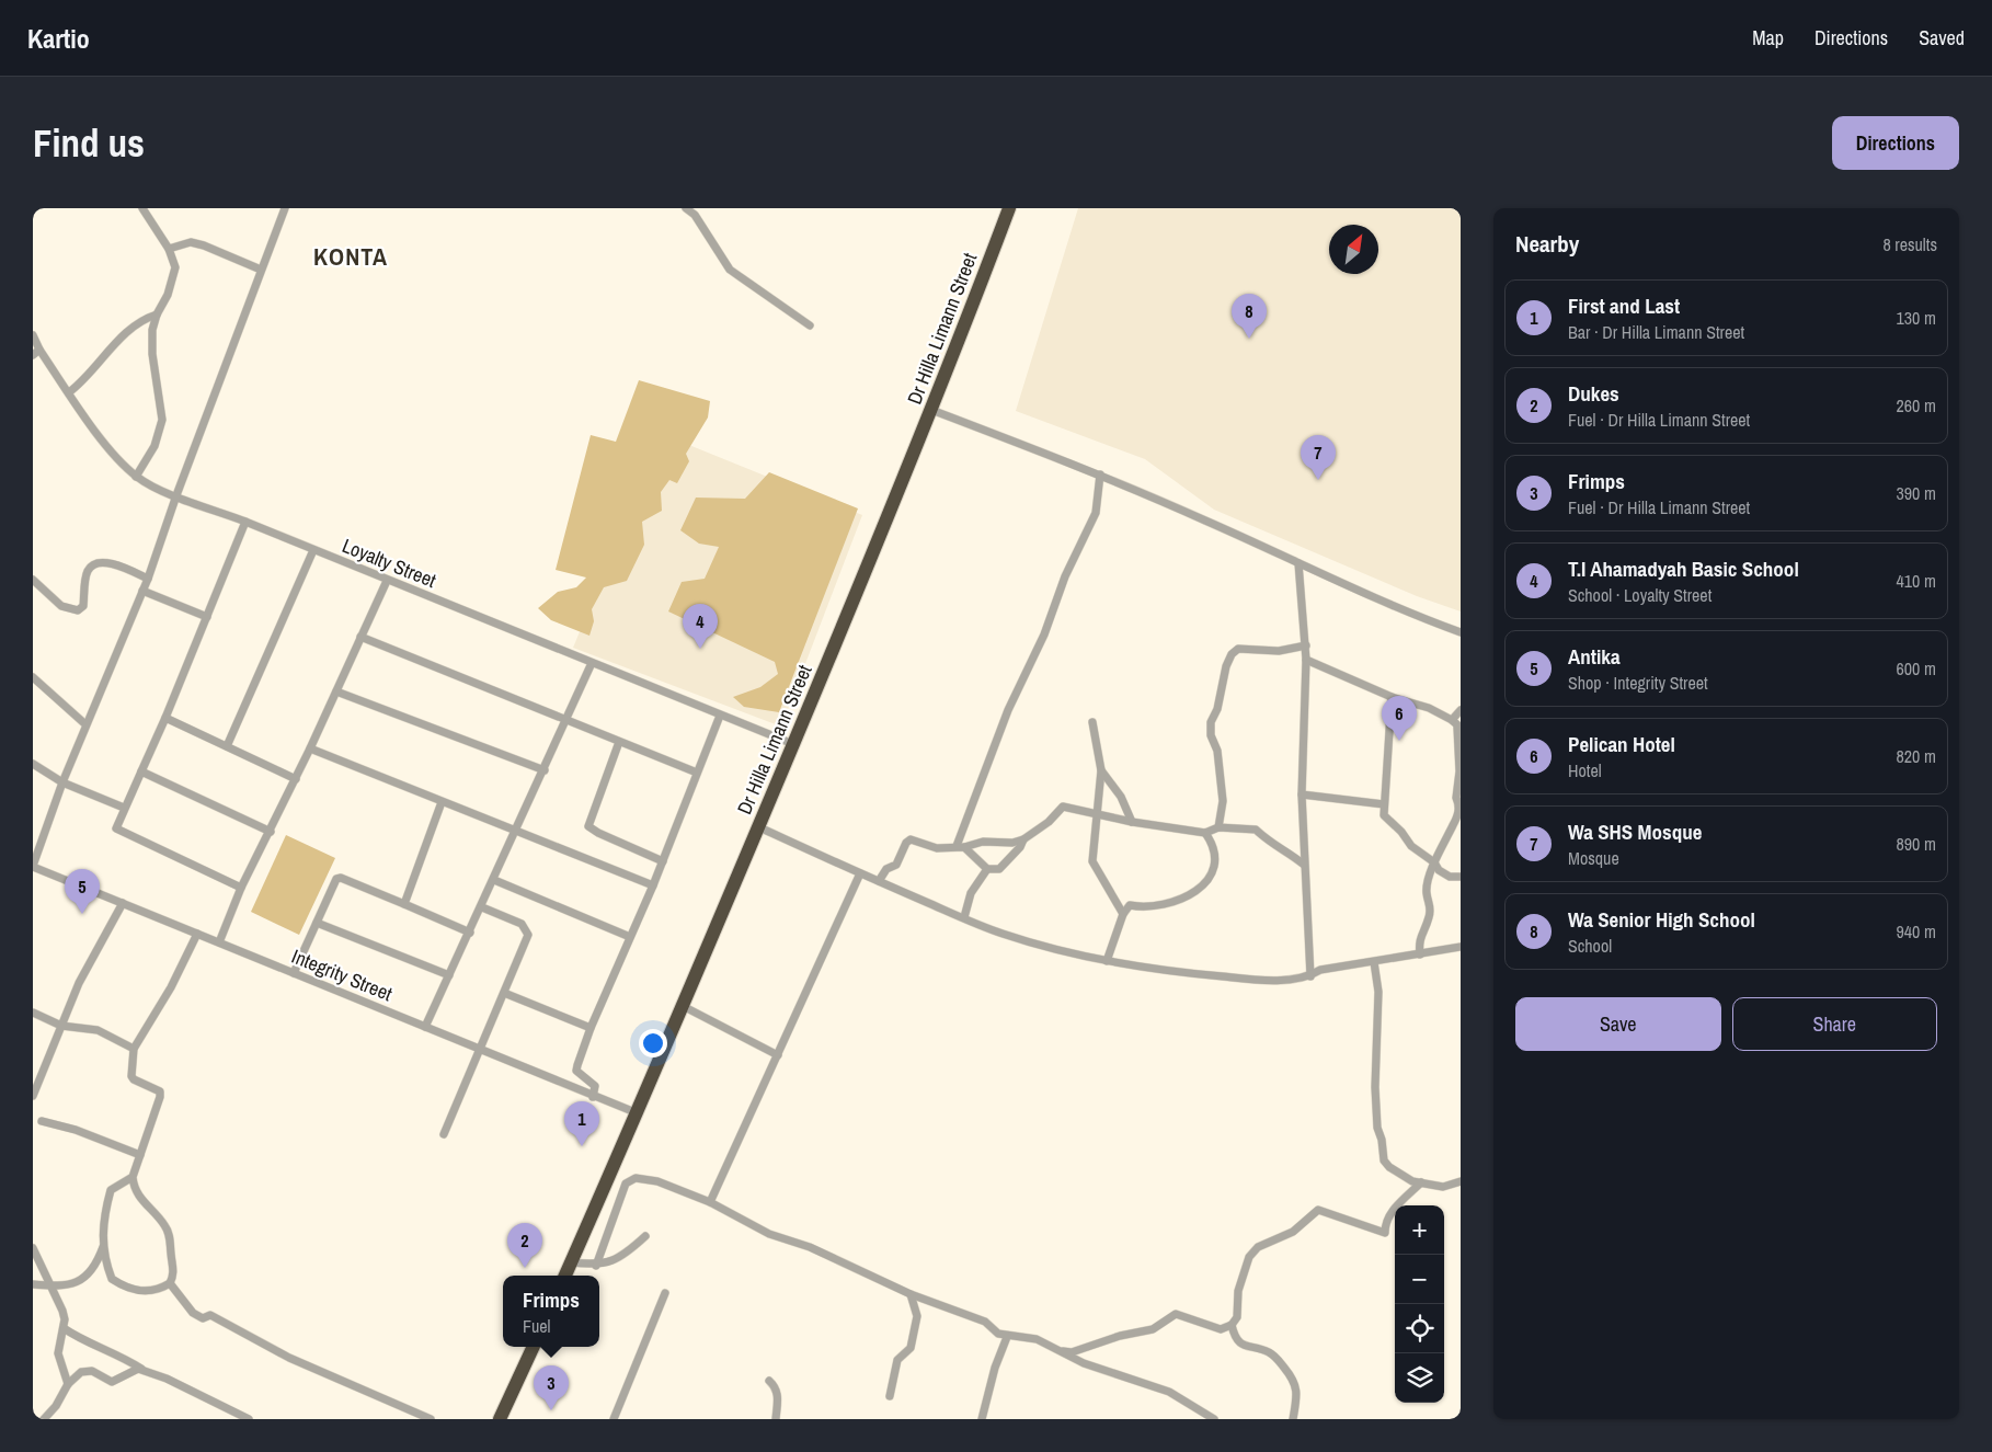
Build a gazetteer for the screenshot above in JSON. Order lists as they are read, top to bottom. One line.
{"streets":{"highway":["Dr Hilla Limann Street"],"street":["Loyalty Street","Integrity Street"]},"crossings":[["Dr Hilla Limann Street","Loyalty Street"],["Dr Hilla Limann Street","Integrity Street"]],"districts":["KONTA"],"north":"top right","page":{"header":"Kartio","nav":["Map","Directions","Saved"],"buttons":["Directions",["Save","Share"]],"title":"Find us","heading":["Nearby","8 results"],"list":[{"mark":"1","name":"First and Last","note":"Bar · Dr Hilla Limann Street","value":"130 m"},{"mark":"2","name":"Dukes","note":"Fuel · Dr Hilla Limann Street","value":"260 m"},{"mark":"3","name":"Frimps","note":"Fuel · Dr Hilla Limann Street","value":"390 m"},{"mark":"4","name":"T.I Ahamadyah Basic School","note":"School · Loyalty Street","value":"410 m"},{"mark":"5","name":"Antika","note":"Shop · Integrity Street","value":"600 m"},{"mark":"6","name":"Pelican Hotel","note":"Hotel","value":"820 m"},{"mark":"7","name":"Wa SHS Mosque","note":"Mosque","value":"890 m"},{"mark":"8","name":"Wa Senior High School","note":"School","value":"940 m"}],"pins":["8","7","4","6","5","1","2","3"],"map_buttons":["+","−"],"popup":["Frimps","Fuel"]}}
